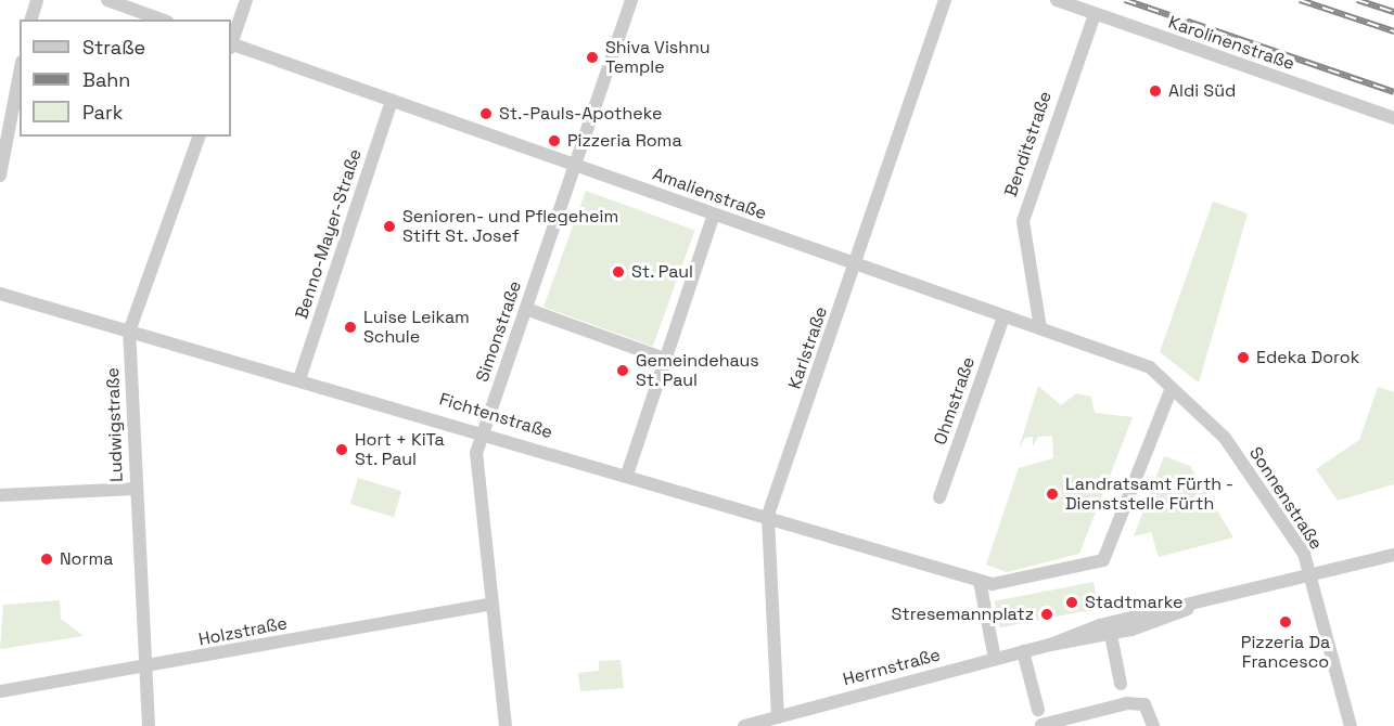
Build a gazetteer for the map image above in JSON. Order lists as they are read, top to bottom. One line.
{"streets":{"street":["Karolinenstraße","Benditstraße","Amalienstraße","Benno-Mayer-Straße","Simonstraße","Karlstraße","Ohmstraße","Fichtenstraße","Ludwigstraße","Sonnenstraße","Holzstraße","Herrnstraße"]},"crossings":[["Karolinenstraße","Benditstraße"],["Benditstraße","Amalienstraße"],["Amalienstraße","Benno-Mayer-Straße"],["Amalienstraße","Simonstraße"],["Amalienstraße","Karlstraße"],["Amalienstraße","Ohmstraße"],["Amalienstraße","Sonnenstraße"],["Benno-Mayer-Straße","Fichtenstraße"],["Simonstraße","Fichtenstraße"],["Simonstraße","Holzstraße"],["Karlstraße","Fichtenstraße"],["Karlstraße","Herrnstraße"],["Fichtenstraße","Ludwigstraße"],["Ludwigstraße","Holzstraße"],["Sonnenstraße","Herrnstraße"]],"places":["Shiva Vishnu Temple","Aldi Süd","St.-Pauls-Apotheke","Pizzeria Roma","Senioren- und Pflegeheim Stift St. Josef","St. Paul","Luise Leikam Schule","Edeka Dorok","Gemeindehaus St. Paul","Hort + KiTa St. Paul","Landratsamt Fürth - Dienststelle Fürth","Norma","Stadtmarke","Stresemannplatz","Pizzeria Da Francesco"],"legend":["Straße","Bahn","Park"]}
